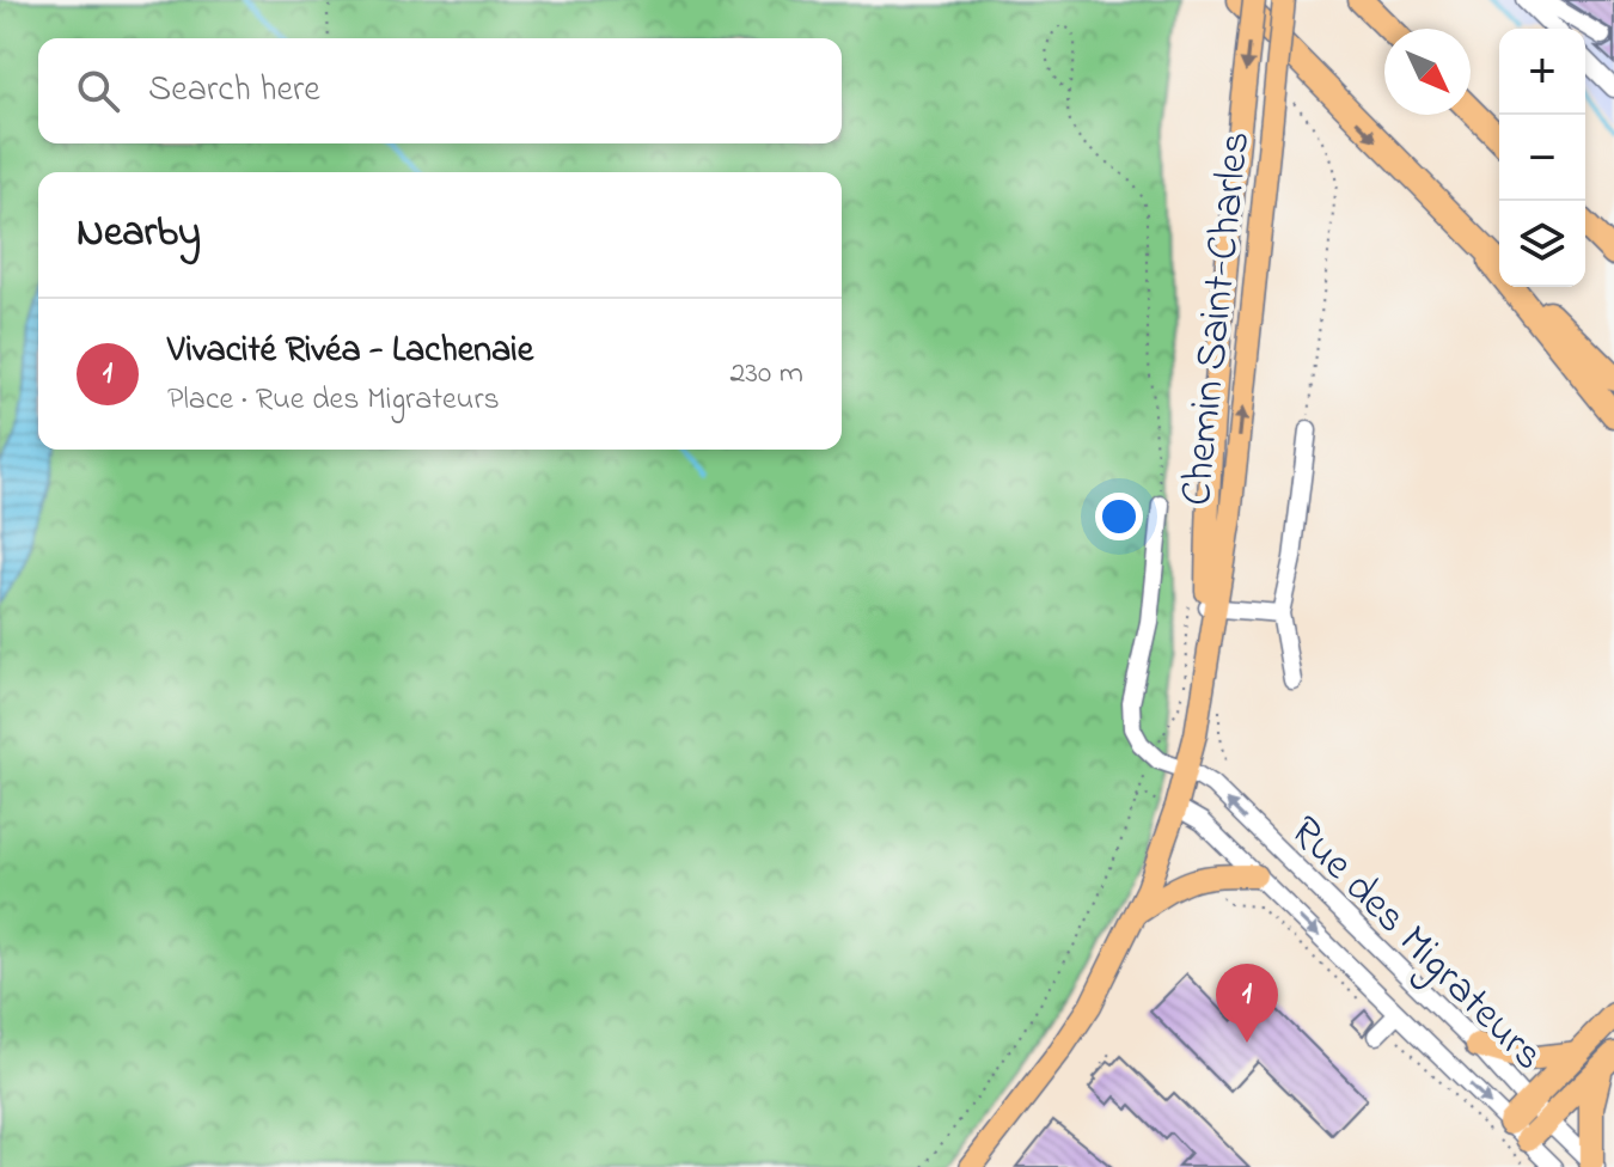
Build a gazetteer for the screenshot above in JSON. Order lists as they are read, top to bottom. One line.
{"streets":{"main road":["Chemin Saint-Charles"],"street":["Rue des Migrateurs"]},"crossings":[["Chemin Saint-Charles","Rue des Migrateurs"]],"north":"bottom right","page":{"map_buttons":["+","−"],"search":"Search here","heading":"Nearby","list":[{"mark":"1","name":"Vivacité Rivéa - Lachenaie","note":"Place · Rue des Migrateurs","value":"230 m"}],"pins":"1"}}
